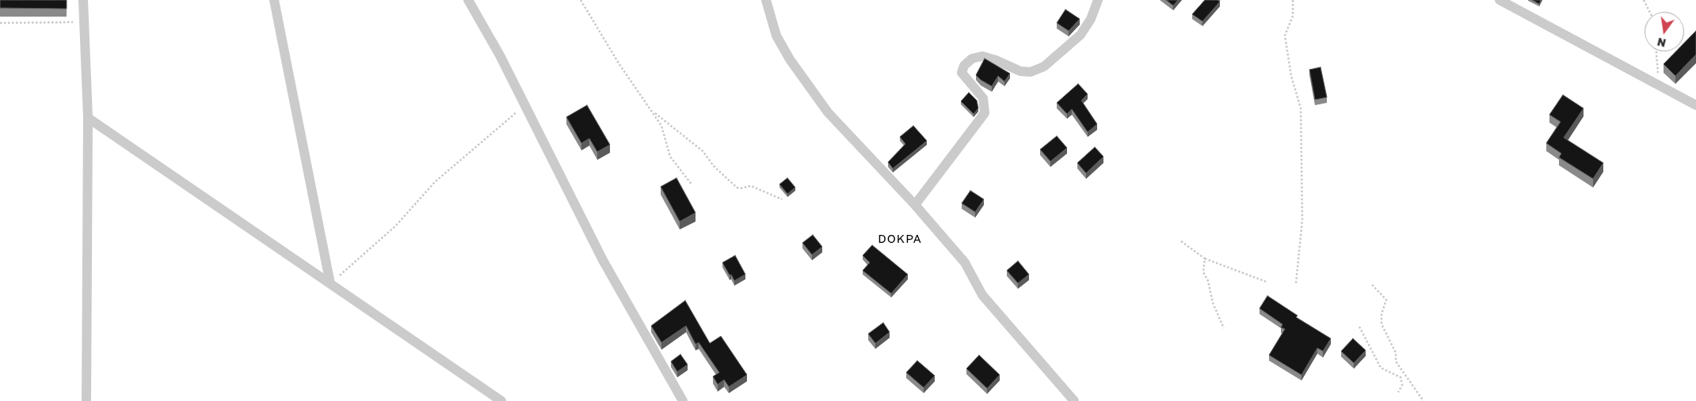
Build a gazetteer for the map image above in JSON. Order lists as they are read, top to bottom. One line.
{"districts":["DOKPA"],"north":"bottom"}
